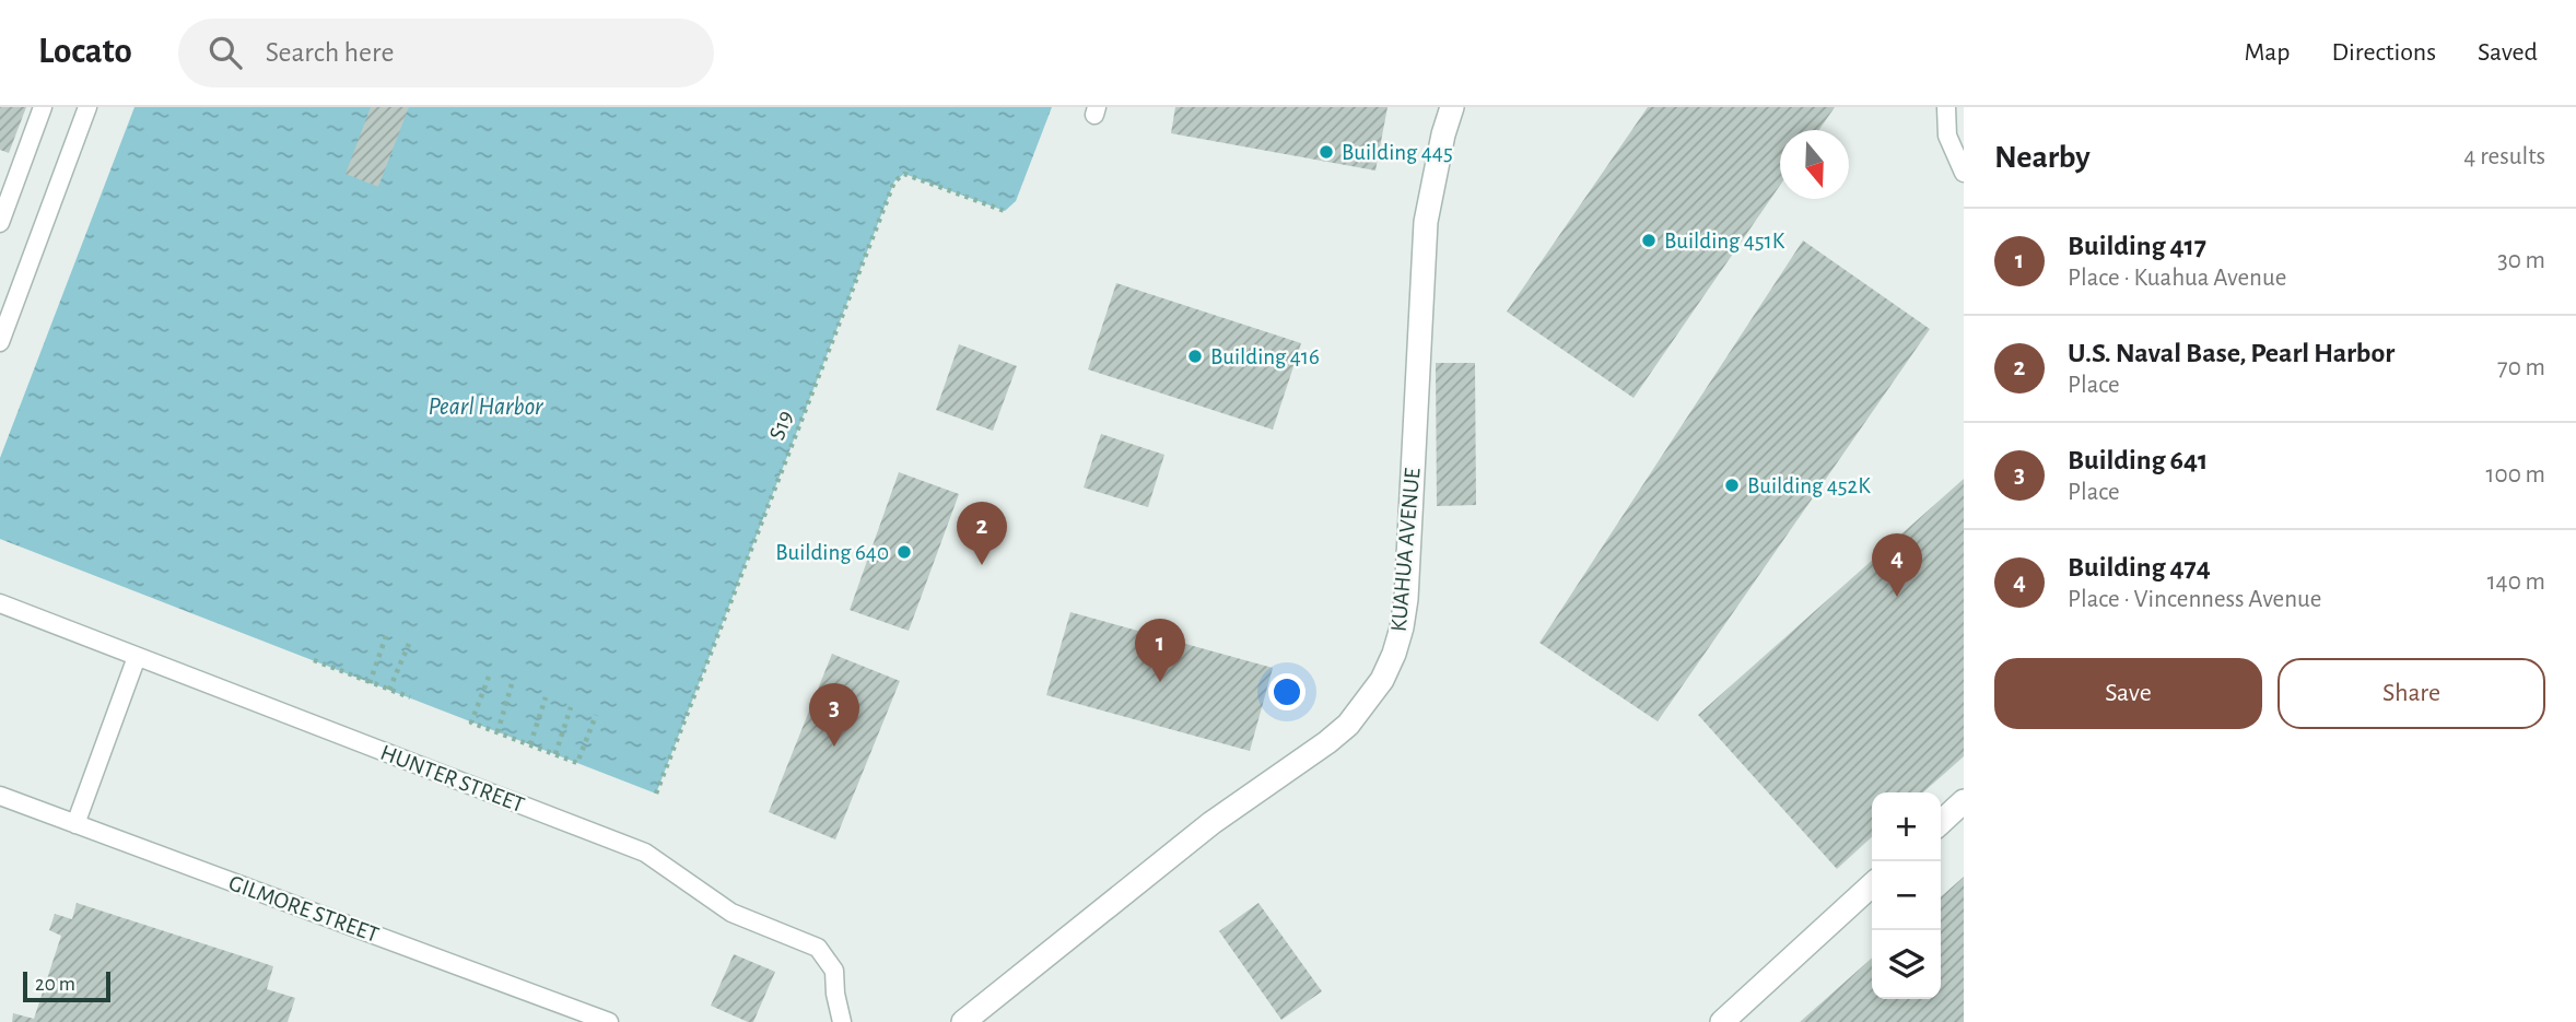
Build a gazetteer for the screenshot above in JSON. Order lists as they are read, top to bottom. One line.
{"streets":{"street":["KUAHUA AVENUE"],"lane":["HUNTER STREET","GILMORE STREET"],"path":["S19"]},"water":["Pearl Harbor"],"places":["Building 445","Building 451K","Building 416","Building 452K","Building 640"],"scale_bar":"20 m","north":"bottom","page":{"header":"Locato","search":"Search here","nav":["Map","Directions","Saved"],"heading":["Nearby","4 results"],"list":[{"mark":"1","name":"Building 417","note":"Place · Kuahua Avenue","value":"30 m"},{"mark":"2","name":"U.S. Naval Base, Pearl Harbor","note":"Place","value":"70 m"},{"mark":"3","name":"Building 641","note":"Place","value":"100 m"},{"mark":"4","name":"Building 474","note":"Place · Vincenness Avenue","value":"140 m"}],"pins":["2","4","1","3"],"buttons":["Save","Share"],"map_buttons":["+","−"],"scale":"20 m"}}
